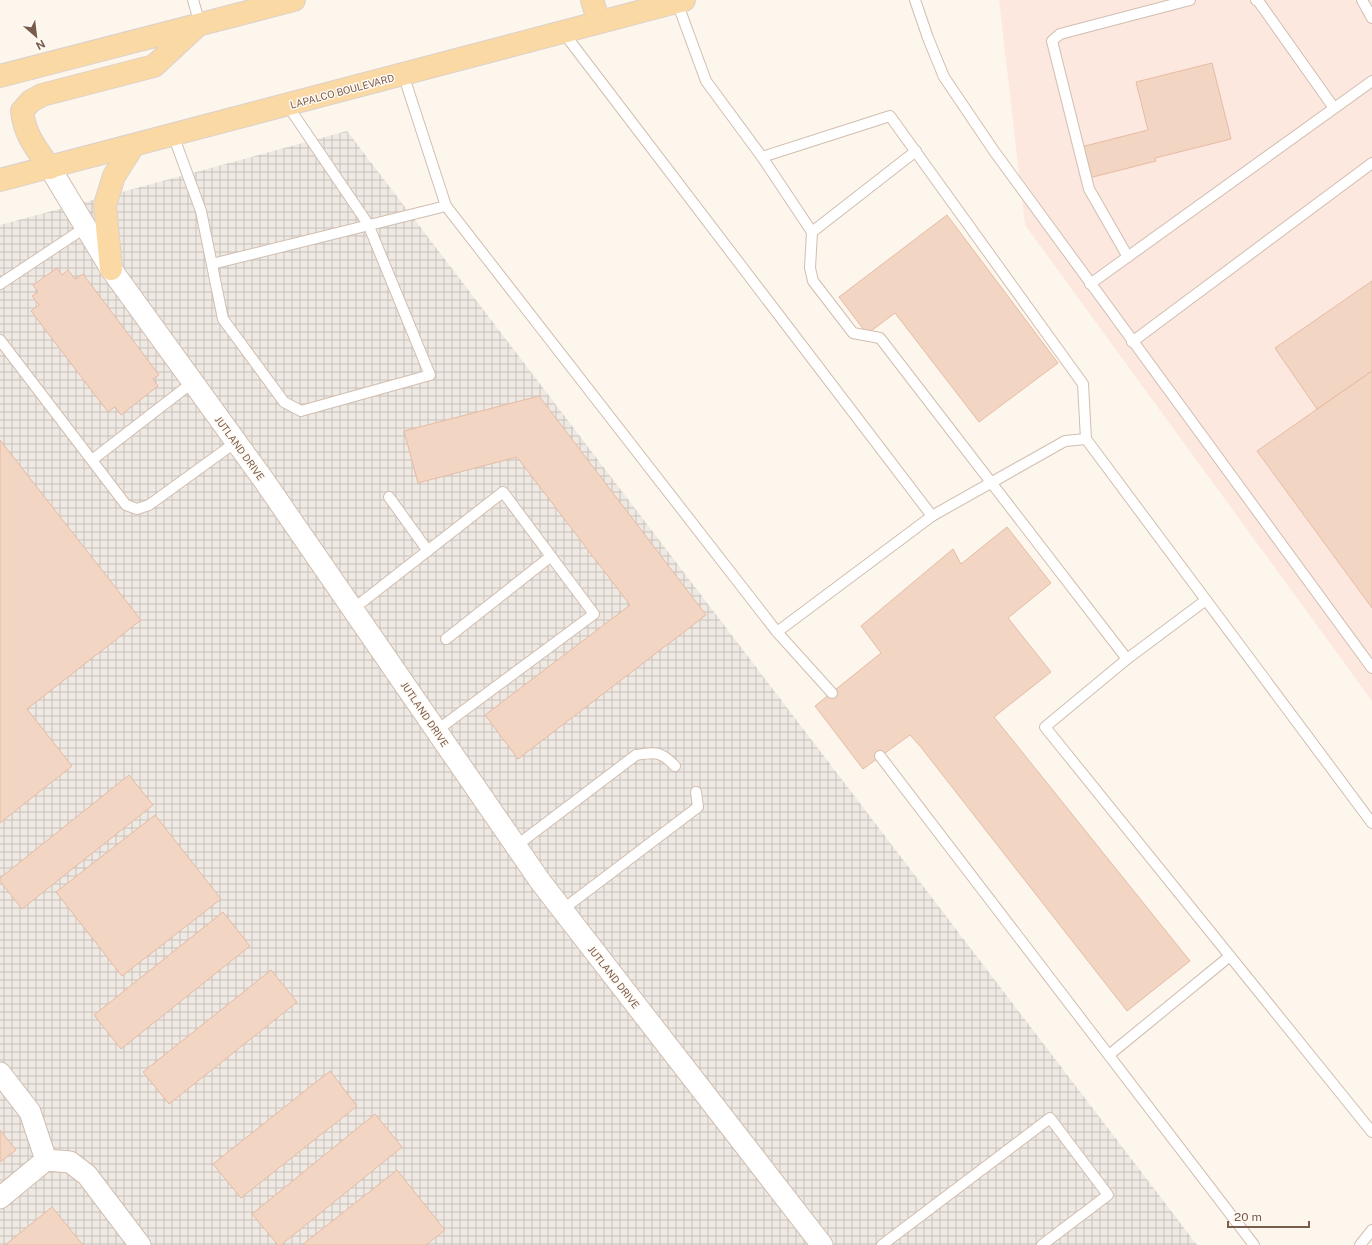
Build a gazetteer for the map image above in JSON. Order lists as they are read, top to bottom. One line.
{"streets":{"main road":["LAPALCO BOULEVARD"],"street":["JUTLAND DRIVE"]},"crossings":[["LAPALCO BOULEVARD","JUTLAND DRIVE"]],"scale_bar":"20 m","north":"bottom right"}
